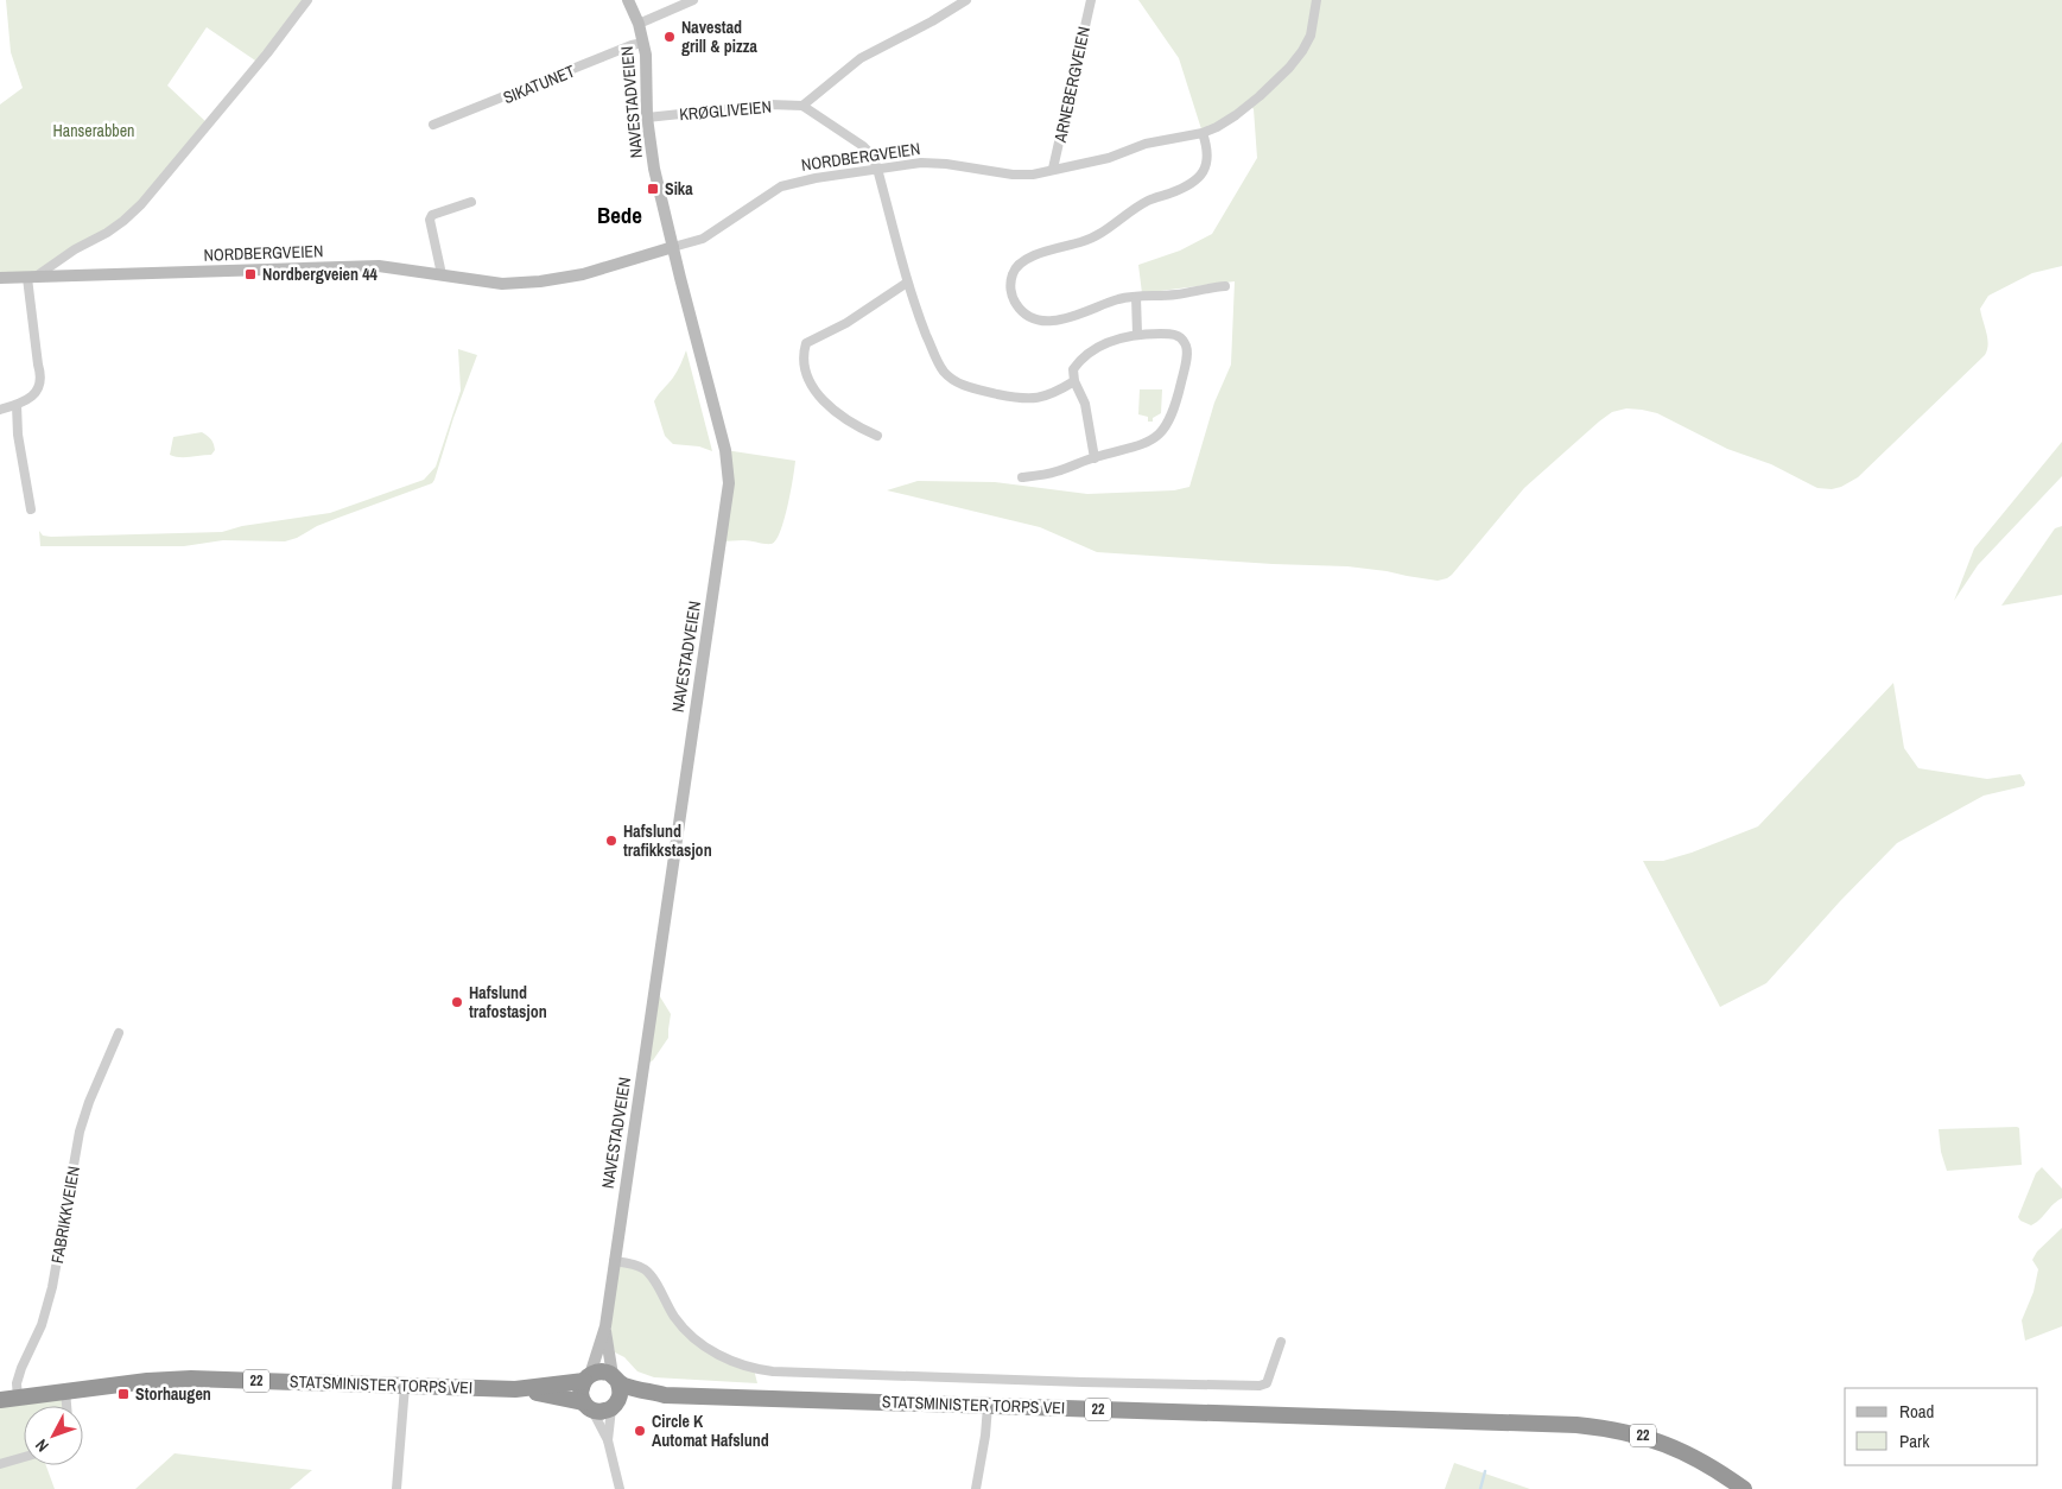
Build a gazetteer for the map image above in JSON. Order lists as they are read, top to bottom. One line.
{"streets":{"highway":["22","STATSMINISTER TORPS VEI"],"street":["SIKATUNET","ARNEBERGVEIEN","NAVESTADVEIEN","KRØGLIVEIEN","NORDBERGVEIEN","FABRIKKVEIEN"]},"crossings":[["SIKATUNET","NAVESTADVEIEN"],["ARNEBERGVEIEN","NORDBERGVEIEN"],["NAVESTADVEIEN","KRØGLIVEIEN"],["NAVESTADVEIEN","NORDBERGVEIEN"],["NAVESTADVEIEN","22"],["NAVESTADVEIEN","STATSMINISTER TORPS VEI"],["FABRIKKVEIEN","STATSMINISTER TORPS VEI"],["22","STATSMINISTER TORPS VEI"]],"districts":["Bede"],"parks":["Hanserabben"],"places":{"other":["Navestad grill & pizza","Hafslund trafikkstasjon","Hafslund trafostasjon","Circle K Automat Hafslund"],"transit":["Sika","Nordbergveien 44","Storhaugen"]},"legend":["Road","Park"],"north":"bottom left"}
